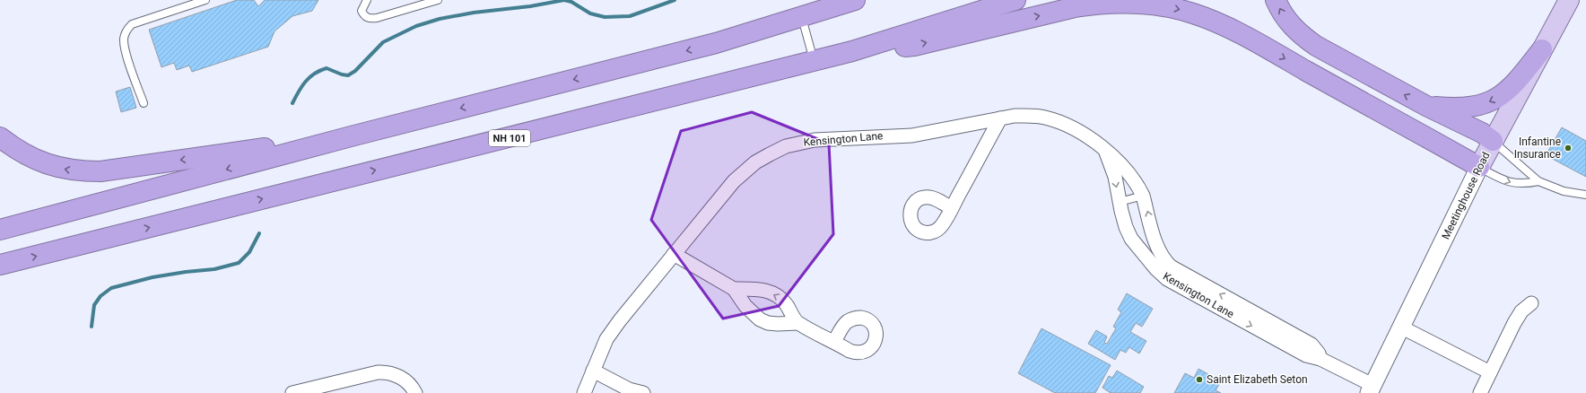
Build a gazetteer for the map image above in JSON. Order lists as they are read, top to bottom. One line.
{"streets":{"highway":["NH 101"],"main road":["Meetinghouse Road"],"street":["Kensington Lane"]},"crossings":[["Kensington Lane","Meetinghouse Road"]],"places":["Infantine Insurance","Saint Elizabeth Seton"]}
